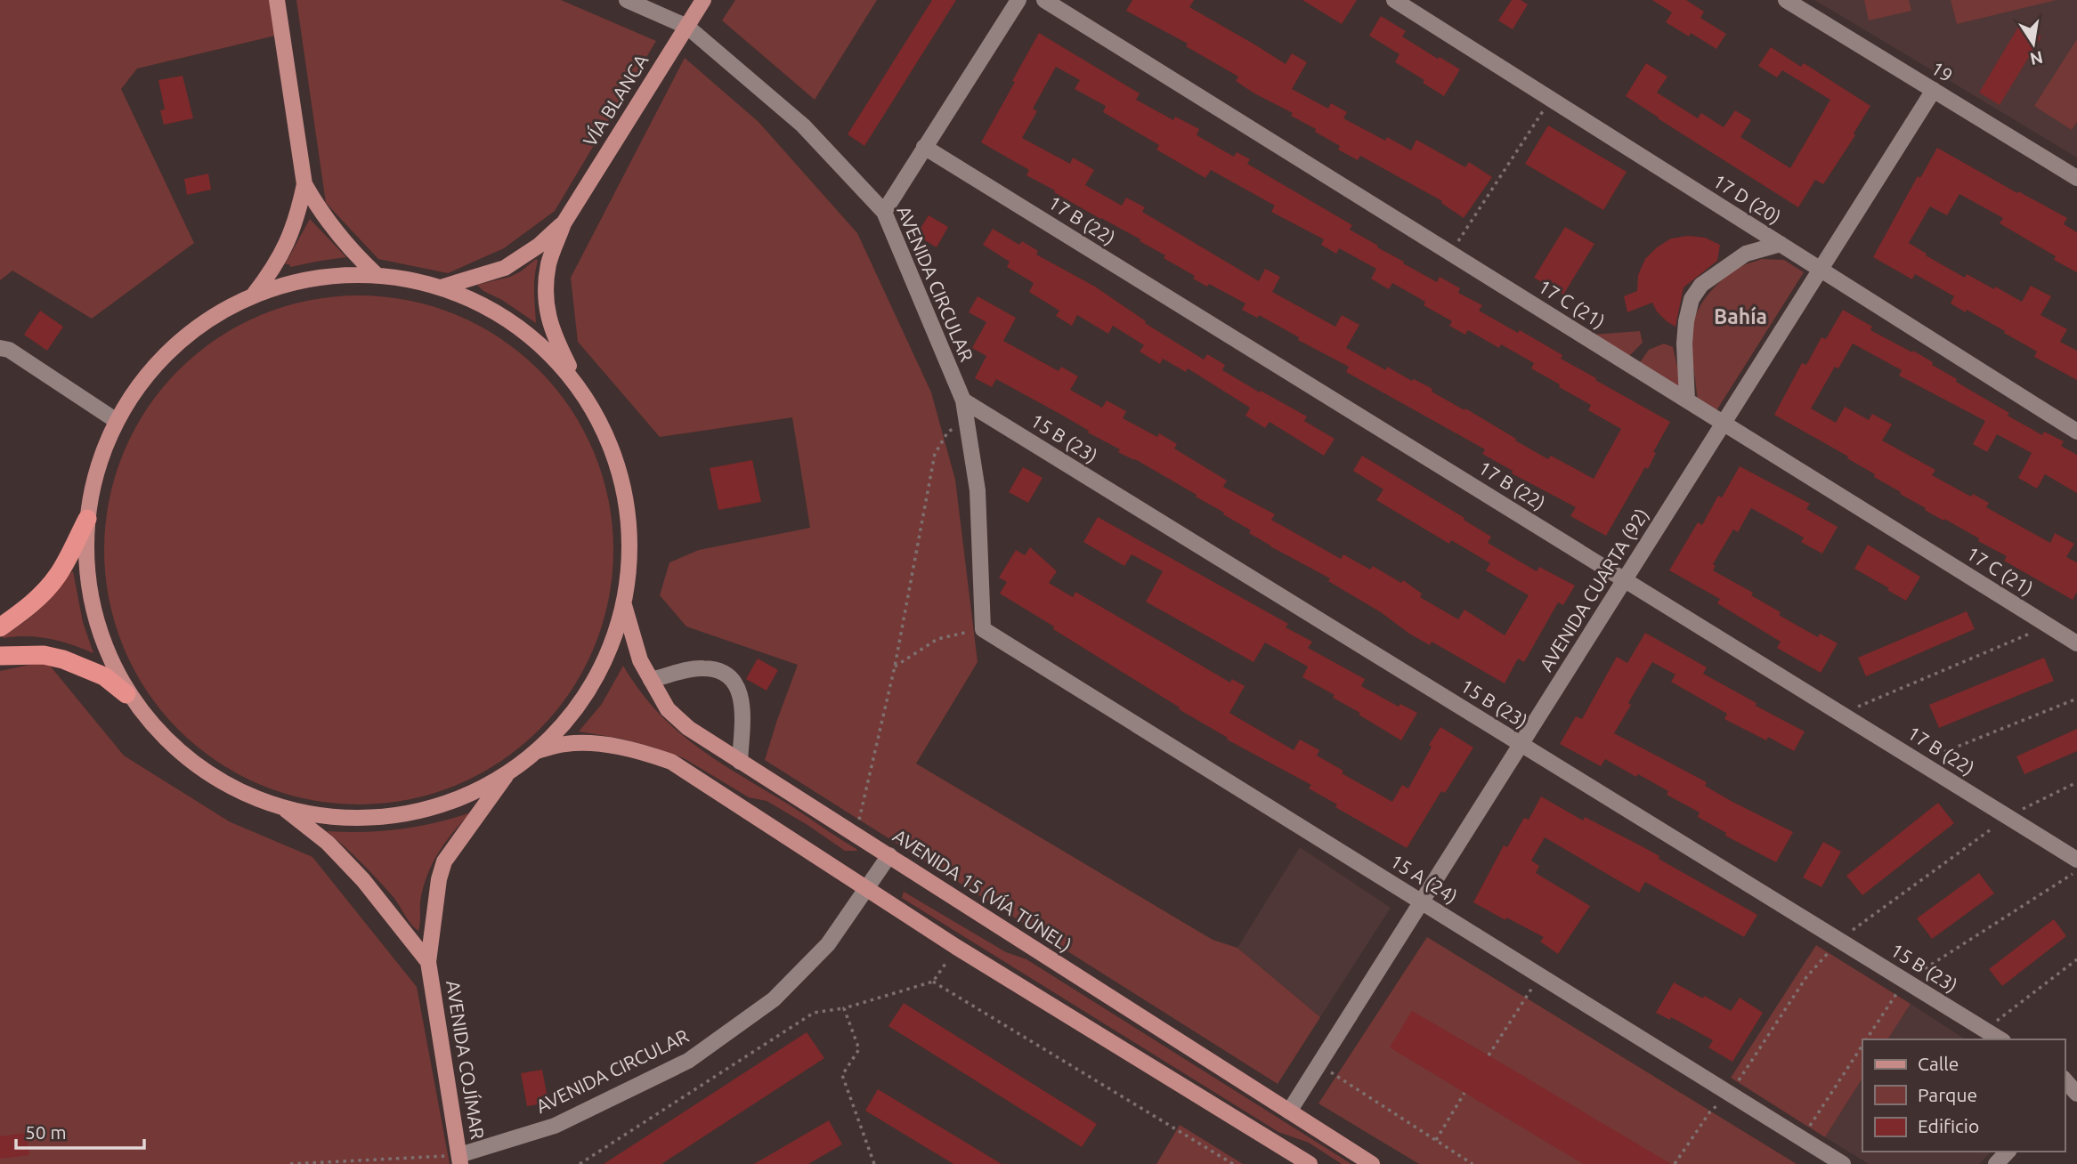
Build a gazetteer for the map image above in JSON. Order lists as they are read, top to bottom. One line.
{"streets":{"main road":["VÍA BLANCA","AVENIDA 15 (VÍA TÚNEL)","AVENIDA COJÍMAR"],"street":["19","17 D (20)","17 B (22)","AVENIDA CIRCULAR","17 C (21)","15 B (23)","AVENIDA CUARTA (92)","15 A (24)"]},"crossings":[["19","AVENIDA CUARTA (92)"],["VÍA BLANCA","AVENIDA CIRCULAR"],["17 D (20)","AVENIDA CUARTA (92)"],["17 B (22)","AVENIDA CUARTA (92)"],["AVENIDA CIRCULAR","15 B (23)"],["AVENIDA CIRCULAR","15 A (24)"],["AVENIDA CIRCULAR","AVENIDA 15 (VÍA TÚNEL)"],["AVENIDA CIRCULAR","AVENIDA COJÍMAR"],["17 C (21)","AVENIDA CUARTA (92)"],["15 B (23)","AVENIDA CUARTA (92)"],["AVENIDA CUARTA (92)","15 A (24)"],["AVENIDA CUARTA (92)","AVENIDA 15 (VÍA TÚNEL)"]],"districts":["Bahía"],"legend":["Calle","Parque","Edificio"],"scale_bar":"50 m","north":"bottom"}
